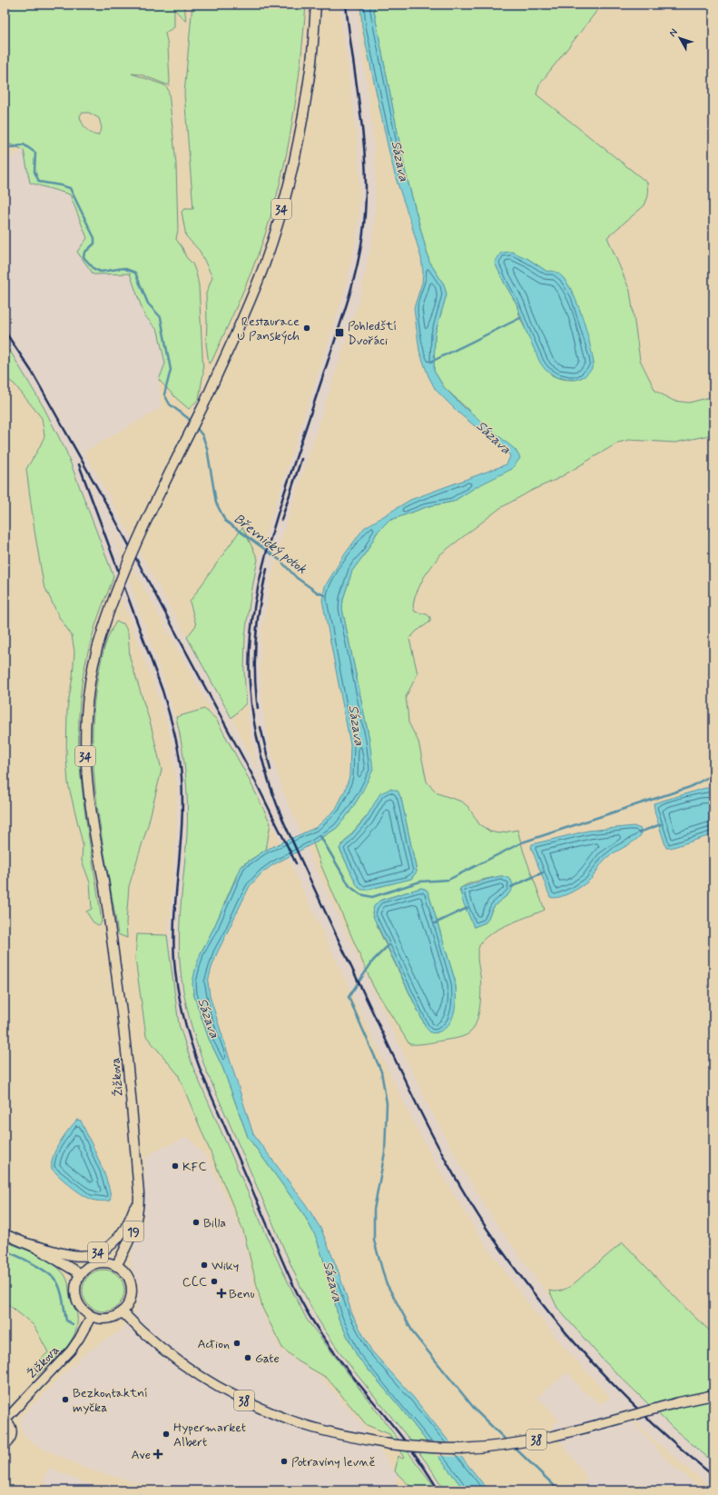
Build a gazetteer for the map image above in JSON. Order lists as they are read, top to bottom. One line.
{"streets":{"main road":["34","Žižkova","19","38"]},"crossings":[["34","Žižkova"],["34","38"],["Žižkova","38"]],"water":["Sázava","Břevnický potok"],"places":{"other":["Restaurace U Panských","KFC","Billa","Wiky","CCC","Action","Gate","Bezkontaktní myčka","Hypermarket Albert","Potraviny levně"],"transit":["Pohledští Dvořáci"],"health":["Benu","Ave"]},"north":"top left"}
